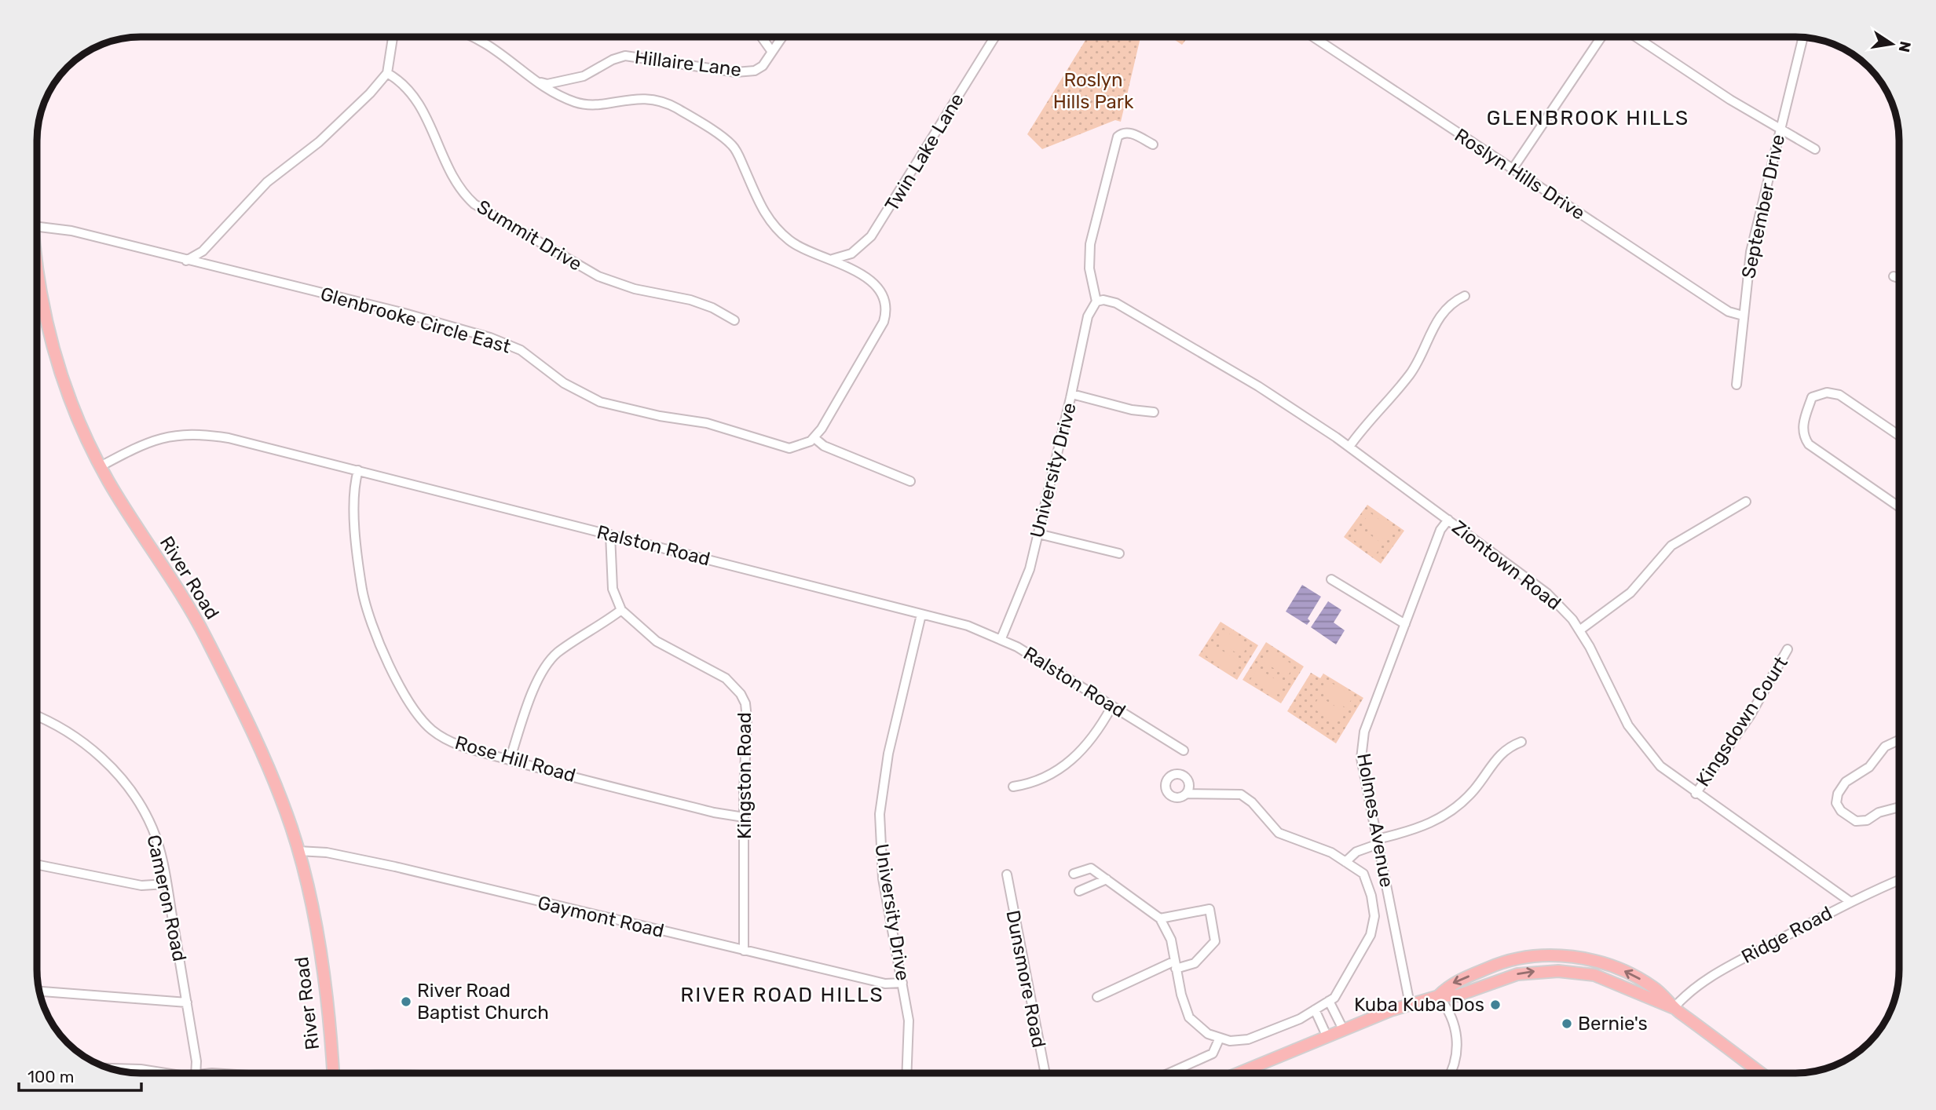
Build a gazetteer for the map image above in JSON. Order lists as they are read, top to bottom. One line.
{"streets":{"main road":["River Road"],"street":["Hillaire Lane","Twin Lake Lane","Roslyn Hills Drive","September Drive","Summit Drive","Glenbrooke Circle East","University Drive","Ralston Road","Ziontown Road","Kingsdown Court","Rose Hill Road","Kingston Road","Holmes Avenue","Cameron Road","Gaymont Road","Ridge Road","Dunsmore Road"]},"crossings":[["Roslyn Hills Drive","September Drive"],["University Drive","Ralston Road"],["University Drive","Ziontown Road"],["University Drive","Gaymont Road"],["Ralston Road","River Road"],["Ralston Road","Rose Hill Road"],["Ralston Road","Kingston Road"],["Ziontown Road","Kingsdown Court"],["Ziontown Road","Holmes Avenue"],["Ziontown Road","Ridge Road"],["River Road","Gaymont Road"],["Rose Hill Road","Kingston Road"],["Kingston Road","Gaymont Road"]],"districts":["GLENBROOK HILLS","RIVER ROAD HILLS"],"parks":["Roslyn Hills Park"],"places":["River Road Baptist Church","Kuba Kuba Dos","Bernie's"],"scale_bar":"100 m","north":"right"}
